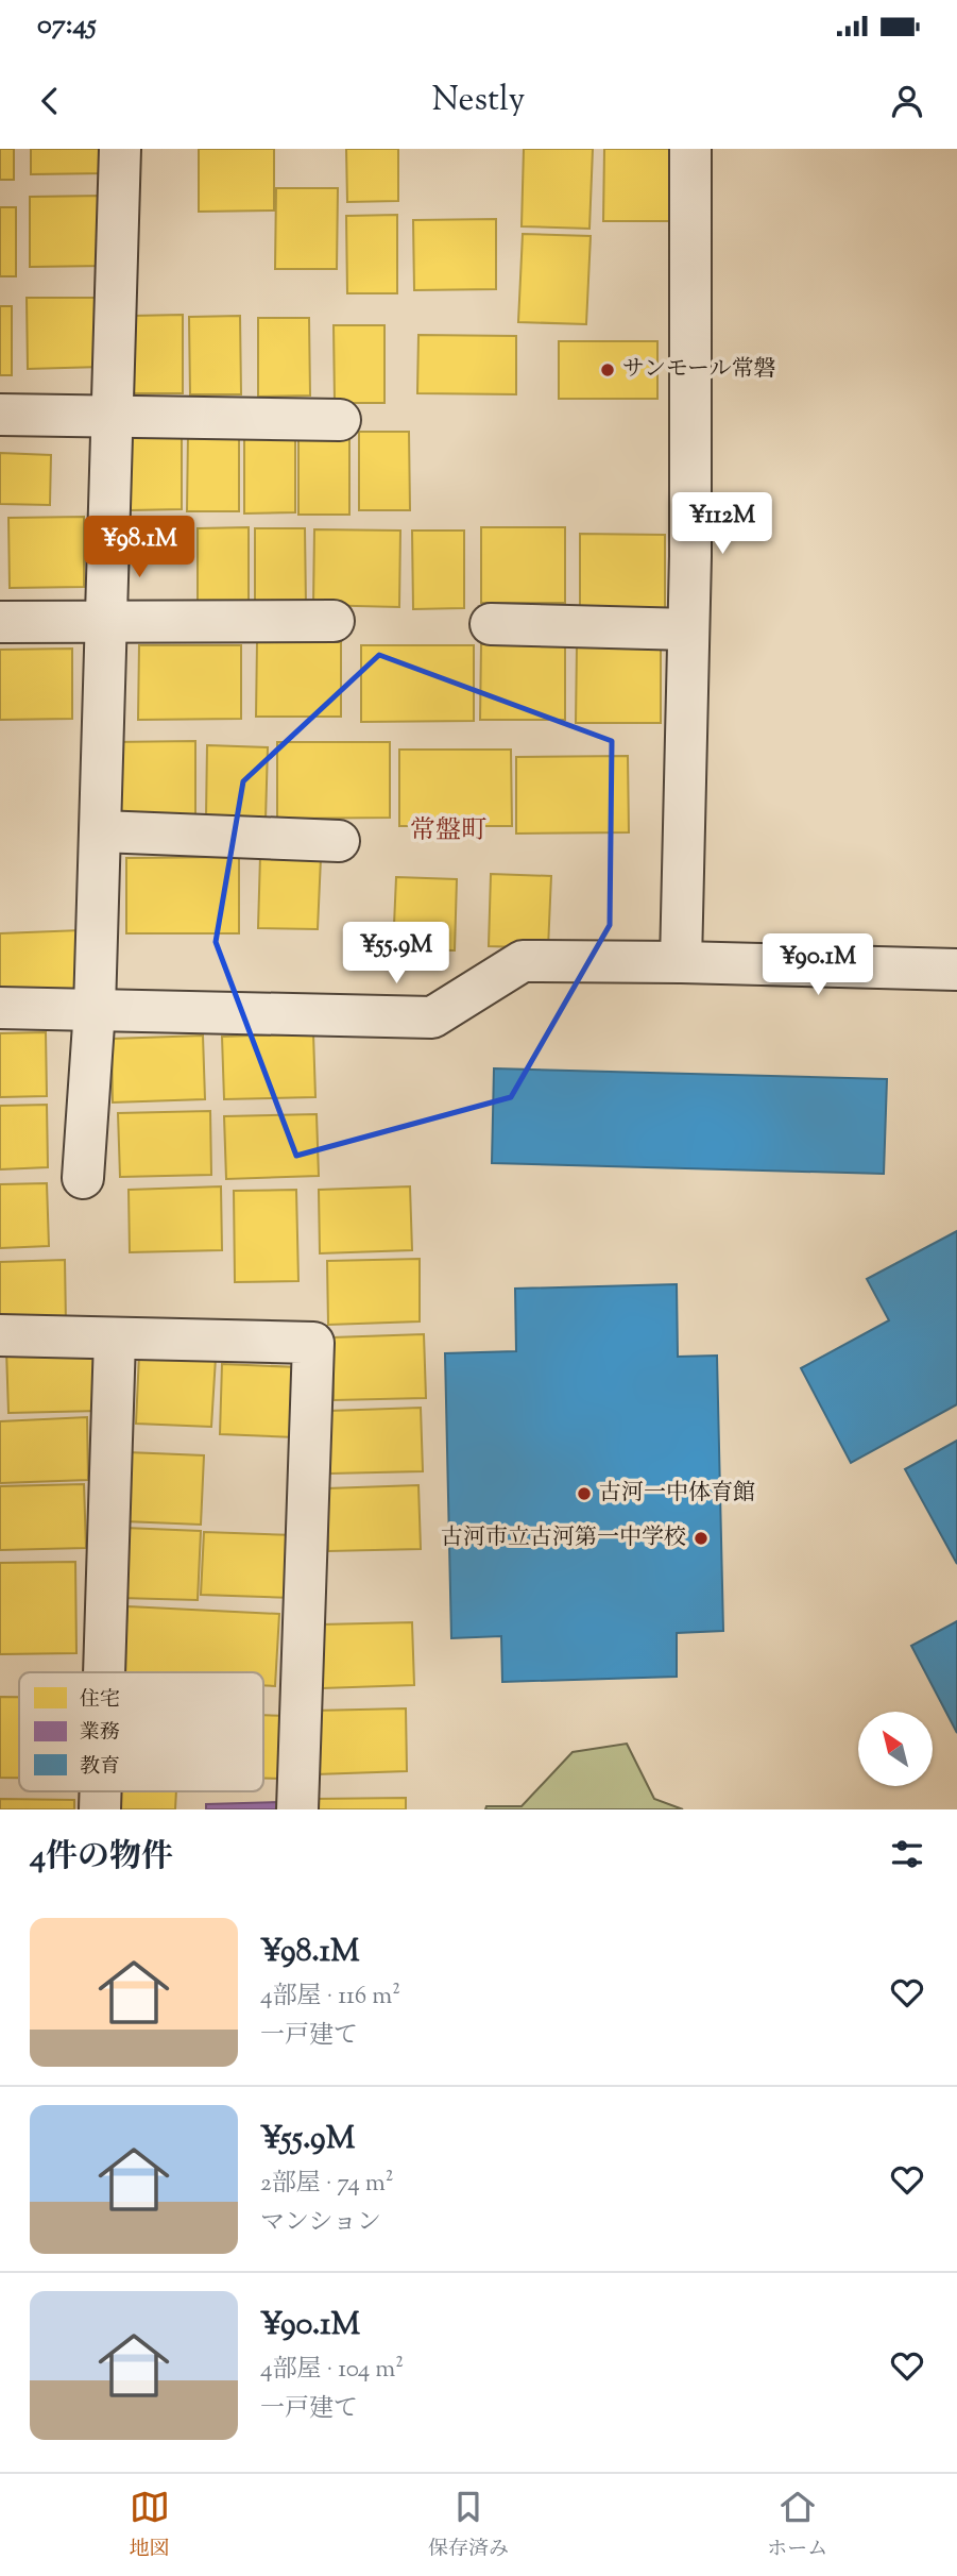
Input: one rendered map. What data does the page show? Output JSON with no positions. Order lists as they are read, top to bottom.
{
  "districts": ["常盤町"],
  "places": ["サンモール常磐", "古河一中体育館", "古河市立古河第一中学校"],
  "legend": ["住宅", "業務", "教育"],
  "north": "top left",
  "page": {
    "status": "07:45",
    "header": "Nestly",
    "price": [
      "¥112M",
      "¥98.1M",
      "¥55.9M",
      "¥90.1M"
    ],
    "heading": "4件の物件",
    "list": [
      {
        "name": "¥98.1M",
        "note": "4部屋 · 116 m² · 一戸建て"
      },
      {
        "name": "¥55.9M",
        "note": "2部屋 · 74 m² · マンション"
      },
      {
        "name": "¥90.1M",
        "note": "4部屋 · 104 m² · 一戸建て"
      }
    ],
    "tabs": ["地図", "保存済み", "ホーム"]
  }
}
